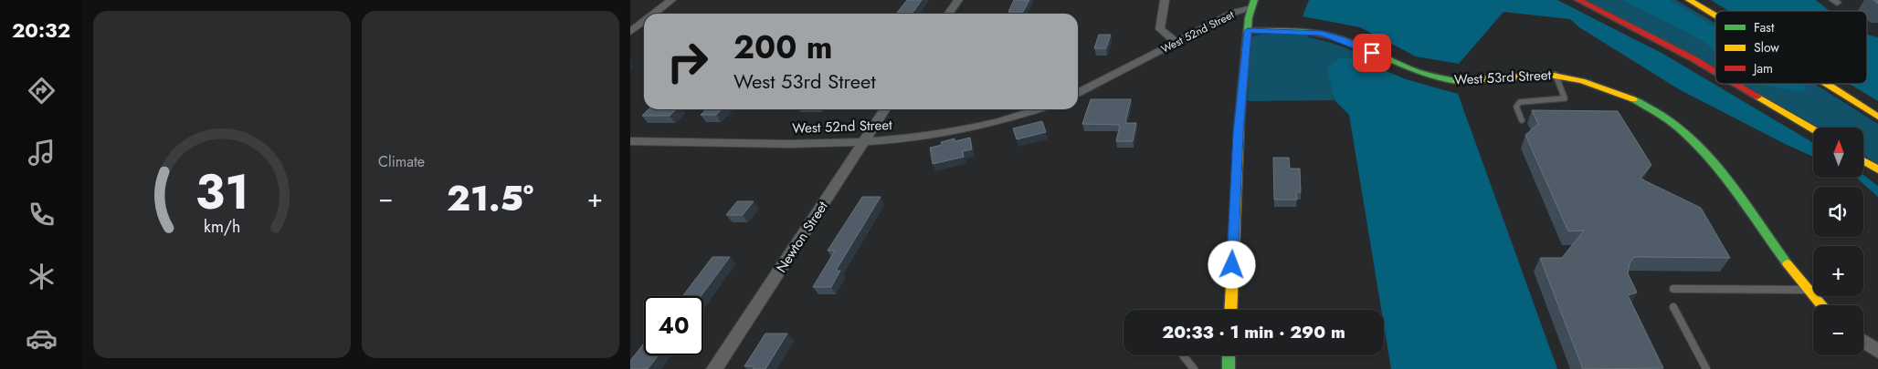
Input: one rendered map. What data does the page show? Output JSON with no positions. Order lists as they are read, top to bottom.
{
  "streets": {
    "main road": ["West 53rd Street"],
    "street": ["West 52nd Street", "Newton Street"]
  },
  "crossings": [
    ["West 52nd Street", "Newton Street"]
  ],
  "legend": ["Fast", "Slow", "Jam"],
  "north": "top",
  "page": {
    "tabs": "20:32",
    "tile": "Climate",
    "turn": ["200 m", "West 53rd Street"],
    "map_buttons": ["+", "−"],
    "heat": ["−", "21.5°", "+"],
    "limit": "40",
    "trip": "20:33 · 1 min · 290 m",
    "gauge": ["31", "km/h"]
  }
}
